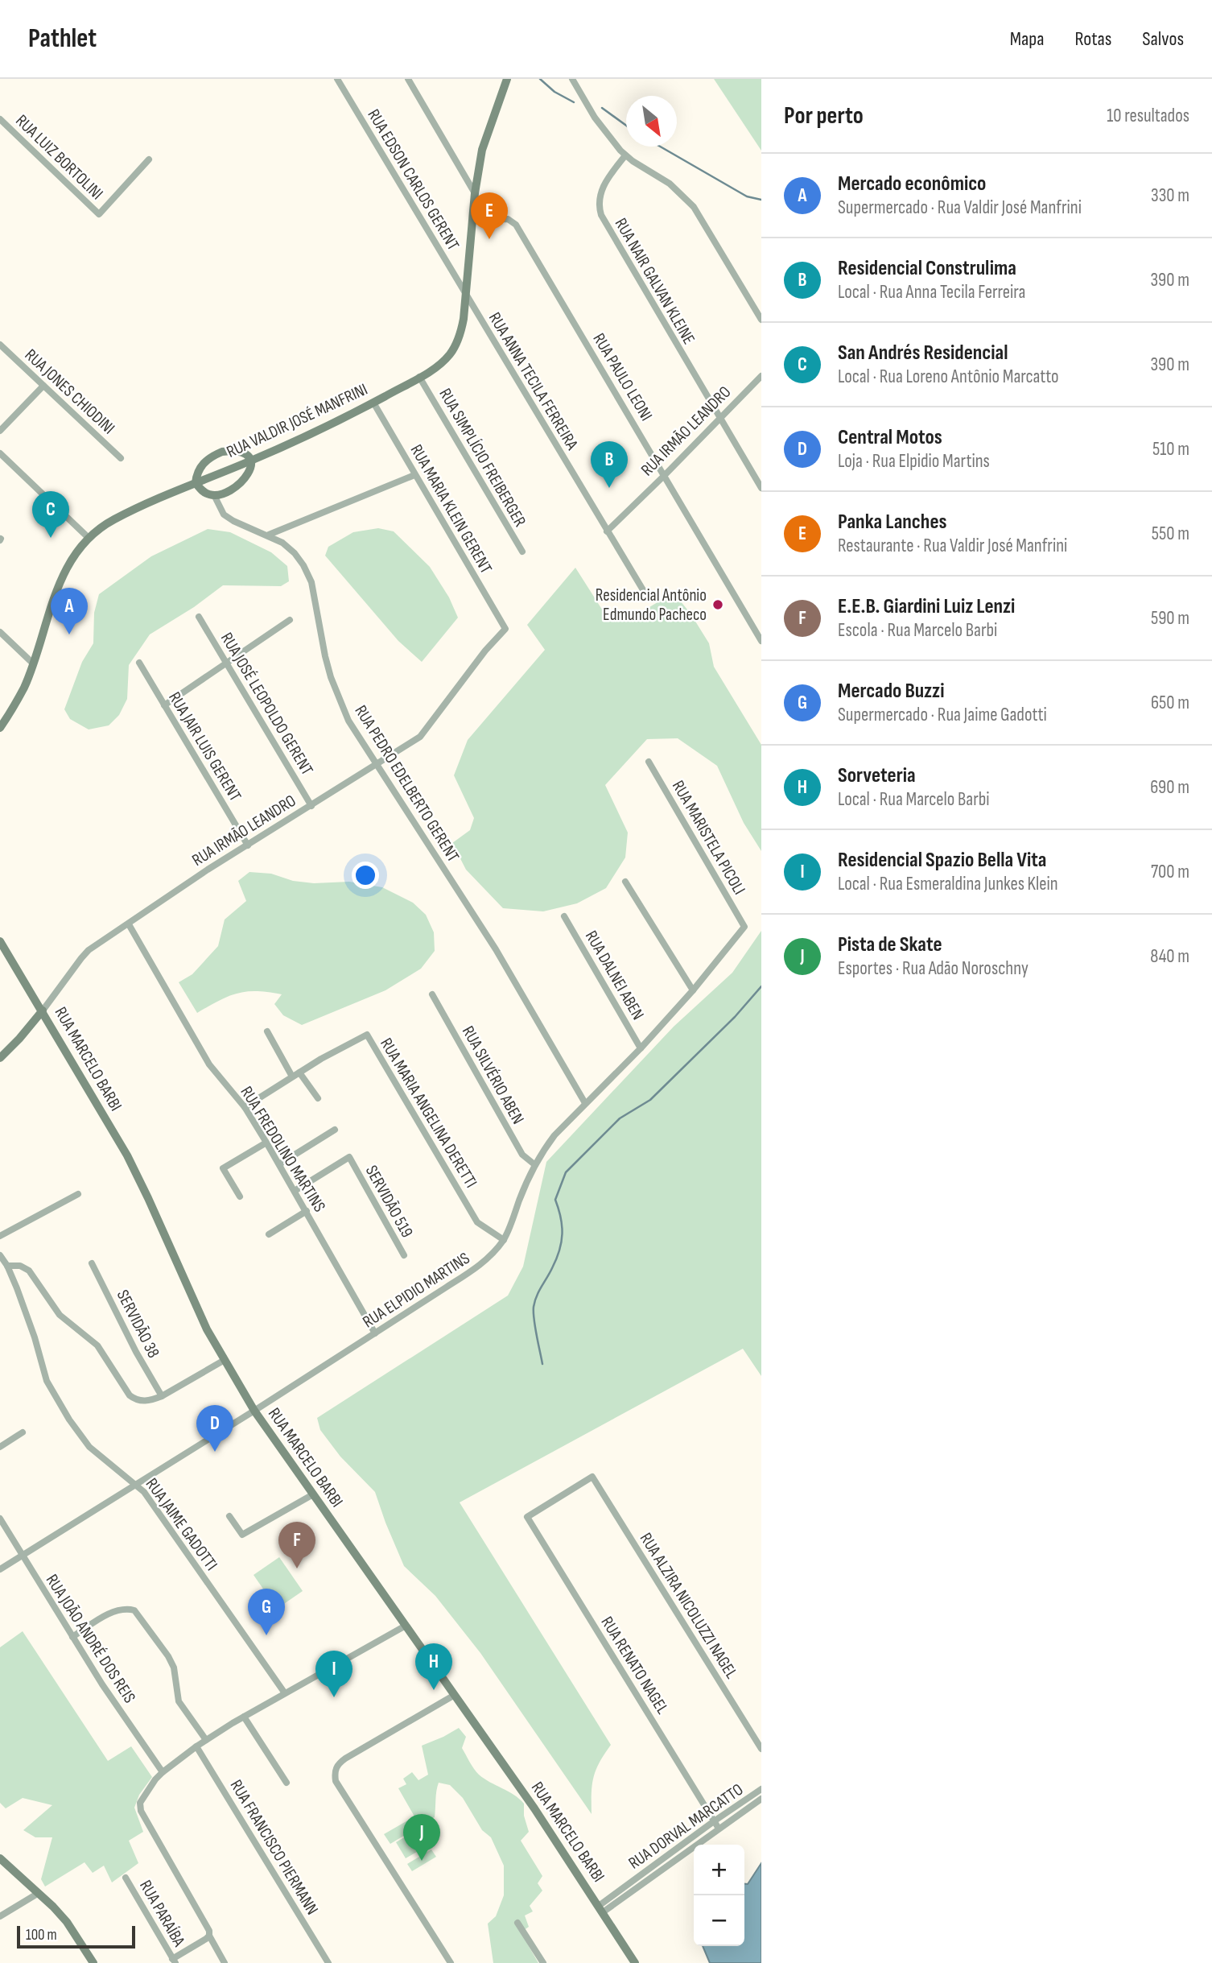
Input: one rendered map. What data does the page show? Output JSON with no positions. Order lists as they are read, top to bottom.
{
  "streets": {
    "street": [
      "RUA LUIZ BORTOLINI",
      "RUA EDSON CARLOS GERENT",
      "RUA NAIR GALVAN KLEINE",
      "RUA PAULO LEONI",
      "RUA ANNA TECILA FERREIRA",
      "RUA JONES CHIODINI",
      "RUA VALDIR JOSÉ MANFRINI",
      "RUA IRMÃO LEANDRO",
      "RUA SIMPLÍCIO FREIBERGER",
      "RUA MARIA KLEIN GERENT",
      "RUA JOSÉ LEOPOLDO GERENT",
      "RUA JAIR LUIS GERENT",
      "RUA PEDRO EDELBERTO GERENT",
      "RUA MARISTELA PICOLI",
      "RUA DALNEI ABEN",
      "RUA MARCELO BARBI",
      "RUA SILVÉRIO ABEN",
      "RUA MARIA ANGELINA DERETTI",
      "RUA FREDOLINO MARTINS",
      "SERVIDÃO 519",
      "RUA ELPIDIO MARTINS",
      "SERVIDÃO 38",
      "RUA JAIME GADOTTI",
      "RUA ALZIRA NICOLUZZI NAGEL",
      "RUA JOÃO ANDRÉ DOS REIS",
      "RUA RENATO NAGEL",
      "RUA DORVAL MARCATTO",
      "RUA FRANCISCO PIERMANN",
      "RUA PARAÍBA"
    ]
  },
  "crossings": [
    ["RUA EDSON CARLOS GERENT", "RUA ANNA TECILA FERREIRA"],
    ["RUA EDSON CARLOS GERENT", "RUA VALDIR JOSÉ MANFRINI"],
    ["RUA NAIR GALVAN KLEINE", "RUA IRMÃO LEANDRO"],
    ["RUA PAULO LEONI", "RUA VALDIR JOSÉ MANFRINI"],
    ["RUA PAULO LEONI", "RUA IRMÃO LEANDRO"],
    ["RUA ANNA TECILA FERREIRA", "RUA VALDIR JOSÉ MANFRINI"],
    ["RUA ANNA TECILA FERREIRA", "RUA IRMÃO LEANDRO"],
    ["RUA VALDIR JOSÉ MANFRINI", "RUA SIMPLÍCIO FREIBERGER"],
    ["RUA VALDIR JOSÉ MANFRINI", "RUA MARIA KLEIN GERENT"],
    ["RUA IRMÃO LEANDRO", "RUA MARIA KLEIN GERENT"],
    ["RUA IRMÃO LEANDRO", "RUA JOSÉ LEOPOLDO GERENT"],
    ["RUA IRMÃO LEANDRO", "RUA JAIR LUIS GERENT"],
    ["RUA IRMÃO LEANDRO", "RUA PEDRO EDELBERTO GERENT"],
    ["RUA IRMÃO LEANDRO", "RUA MARCELO BARBI"],
    ["RUA IRMÃO LEANDRO", "RUA FREDOLINO MARTINS"],
    ["RUA PEDRO EDELBERTO GERENT", "RUA ELPIDIO MARTINS"],
    ["RUA MARISTELA PICOLI", "RUA ELPIDIO MARTINS"],
    ["RUA DALNEI ABEN", "RUA ELPIDIO MARTINS"],
    ["RUA MARCELO BARBI", "RUA ELPIDIO MARTINS"],
    ["RUA MARCELO BARBI", "RUA DORVAL MARCATTO"],
    ["RUA SILVÉRIO ABEN", "RUA ELPIDIO MARTINS"],
    ["RUA MARIA ANGELINA DERETTI", "RUA ELPIDIO MARTINS"],
    ["RUA FREDOLINO MARTINS", "SERVIDÃO 519"],
    ["RUA FREDOLINO MARTINS", "RUA ELPIDIO MARTINS"],
    ["RUA ELPIDIO MARTINS", "RUA JAIME GADOTTI"],
    ["RUA ELPIDIO MARTINS", "RUA JOÃO ANDRÉ DOS REIS"],
    ["RUA ALZIRA NICOLUZZI NAGEL", "RUA RENATO NAGEL"],
    ["RUA RENATO NAGEL", "RUA DORVAL MARCATTO"]
  ],
  "places": ["Residencial Antônio Edmundo Pacheco"],
  "scale_bar": "100 m",
  "north": "bottom right",
  "page": {
    "header": "Pathlet",
    "nav": ["Mapa", "Rotas", "Salvos"],
    "heading": ["Por perto", "10 resultados"],
    "list": [
      {
        "mark": "A",
        "name": "Mercado econômico",
        "note": "Supermercado · Rua Valdir José Manfrini",
        "value": "330 m"
      },
      {
        "mark": "B",
        "name": "Residencial Construlima",
        "note": "Local · Rua Anna Tecila Ferreira",
        "value": "390 m"
      },
      {
        "mark": "C",
        "name": "San Andrés Residencial",
        "note": "Local · Rua Loreno Antônio Marcatto",
        "value": "390 m"
      },
      {
        "mark": "D",
        "name": "Central Motos",
        "note": "Loja · Rua Elpidio Martins",
        "value": "510 m"
      },
      {
        "mark": "E",
        "name": "Panka Lanches",
        "note": "Restaurante · Rua Valdir José Manfrini",
        "value": "550 m"
      },
      {
        "mark": "F",
        "name": "E.E.B. Giardini Luiz Lenzi",
        "note": "Escola · Rua Marcelo Barbi",
        "value": "590 m"
      },
      {
        "mark": "G",
        "name": "Mercado Buzzi",
        "note": "Supermercado · Rua Jaime Gadotti",
        "value": "650 m"
      },
      {
        "mark": "H",
        "name": "Sorveteria",
        "note": "Local · Rua Marcelo Barbi",
        "value": "690 m"
      },
      {
        "mark": "I",
        "name": "Residencial Spazio Bella Vita",
        "note": "Local · Rua Esmeraldina Junkes Klein",
        "value": "700 m"
      },
      {
        "mark": "J",
        "name": "Pista de Skate",
        "note": "Esportes · Rua Adão Noroschny",
        "value": "840 m"
      }
    ],
    "pins": [
      "E",
      "B",
      "C",
      "A",
      "D",
      "F",
      "G",
      "H",
      "I",
      "J"
    ],
    "map_buttons": ["+", "−"],
    "scale": "100 m"
  }
}
